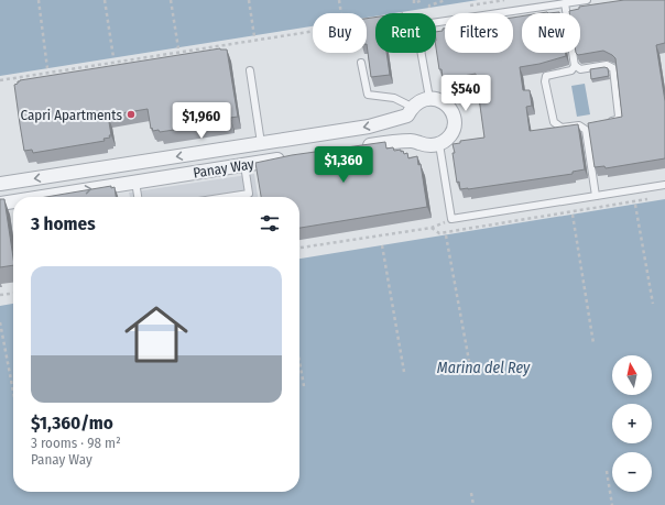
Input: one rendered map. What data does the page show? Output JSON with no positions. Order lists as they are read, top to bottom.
{
  "streets": {
    "street": ["Panay Way"]
  },
  "water": ["Marina del Rey"],
  "places": ["Capri Apartments"],
  "north": "top",
  "page": {
    "chip": [
      "Buy",
      "Rent",
      "Filters",
      "New"
    ],
    "price": ["$540", "$1,960", "$1,360"],
    "heading": "3 homes",
    "list": [
      {
        "name": "$1,360/mo",
        "note": "3 rooms · 98 m² · Panay Way"
      }
    ],
    "map_buttons": ["+", "−"]
  }
}
